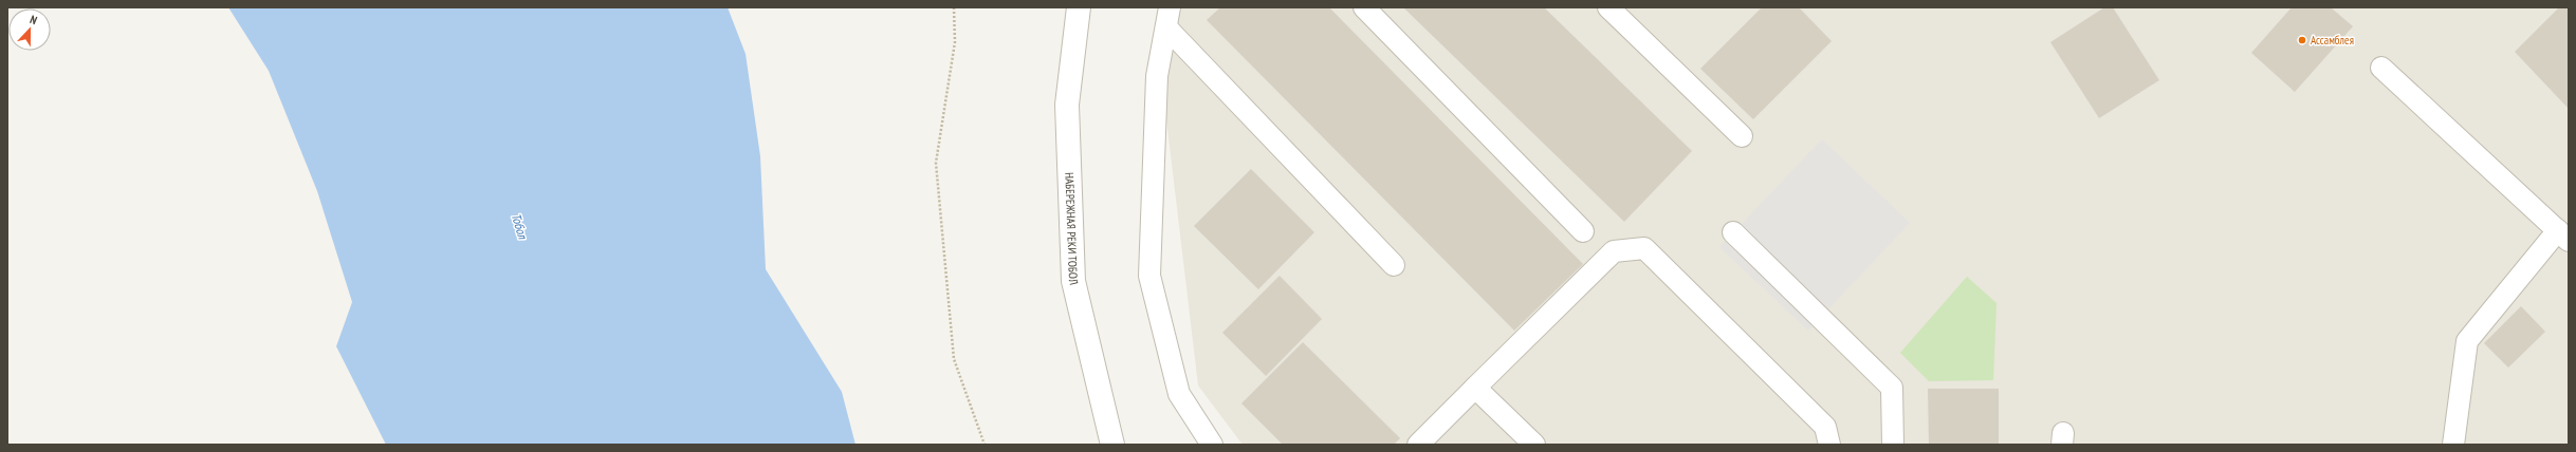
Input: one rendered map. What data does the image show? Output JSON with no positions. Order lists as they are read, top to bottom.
{
  "streets": {
    "street": ["НАБЕРЕЖНАЯ РЕКИ ТОБОЛ"]
  },
  "water": ["Тобол"],
  "places": ["Ассамблея"],
  "north": "top"
}
